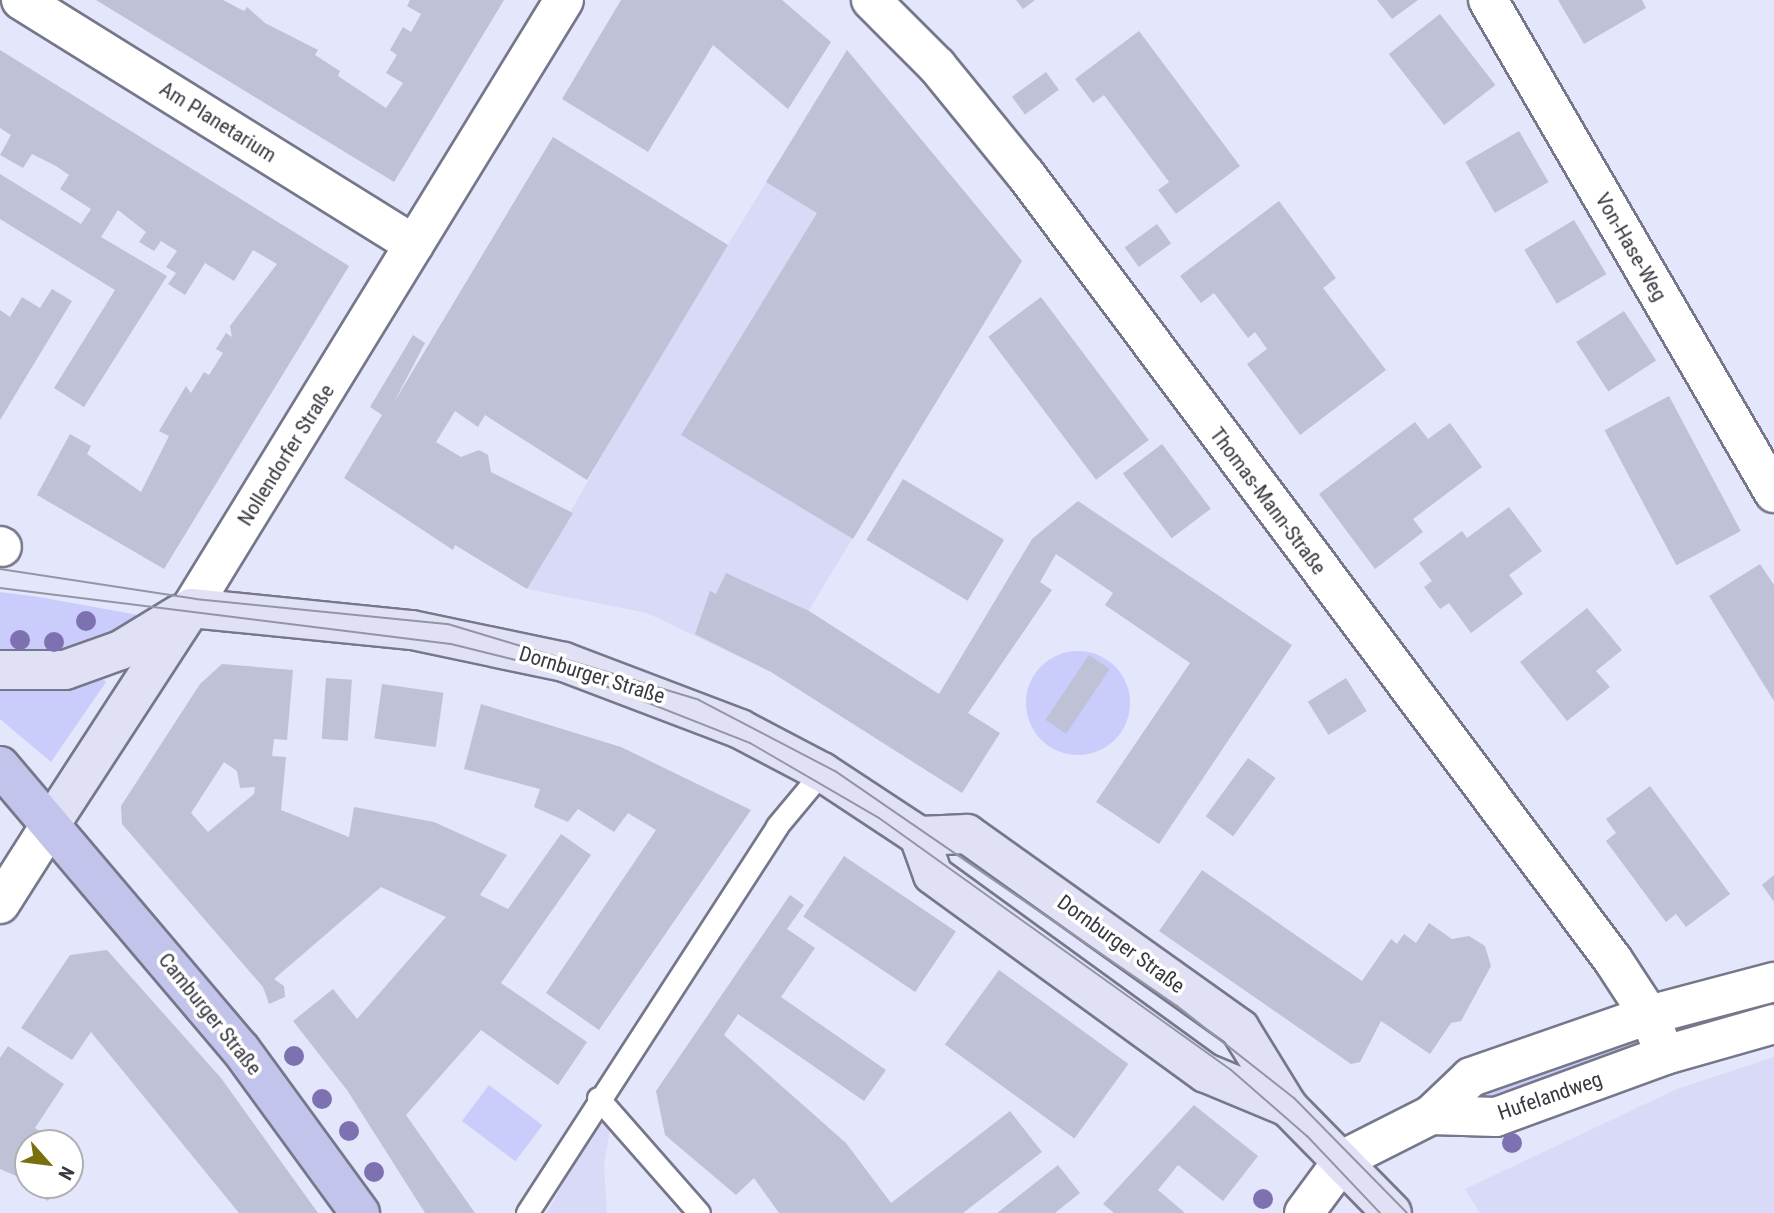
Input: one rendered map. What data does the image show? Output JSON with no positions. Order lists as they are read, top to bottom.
{
  "streets": {
    "main road": ["Camburger Straße"],
    "street": [
      "Am Planetarium",
      "Von-Hase-Weg",
      "Nollendorfer Straße",
      "Thomas-Mann-Straße",
      "Dornburger Straße",
      "Hufelandweg"
    ]
  },
  "crossings": [
    ["Am Planetarium", "Nollendorfer Straße"],
    ["Nollendorfer Straße", "Dornburger Straße"],
    ["Nollendorfer Straße", "Camburger Straße"],
    ["Thomas-Mann-Straße", "Hufelandweg"],
    ["Dornburger Straße", "Hufelandweg"]
  ],
  "north": "bottom right"
}
